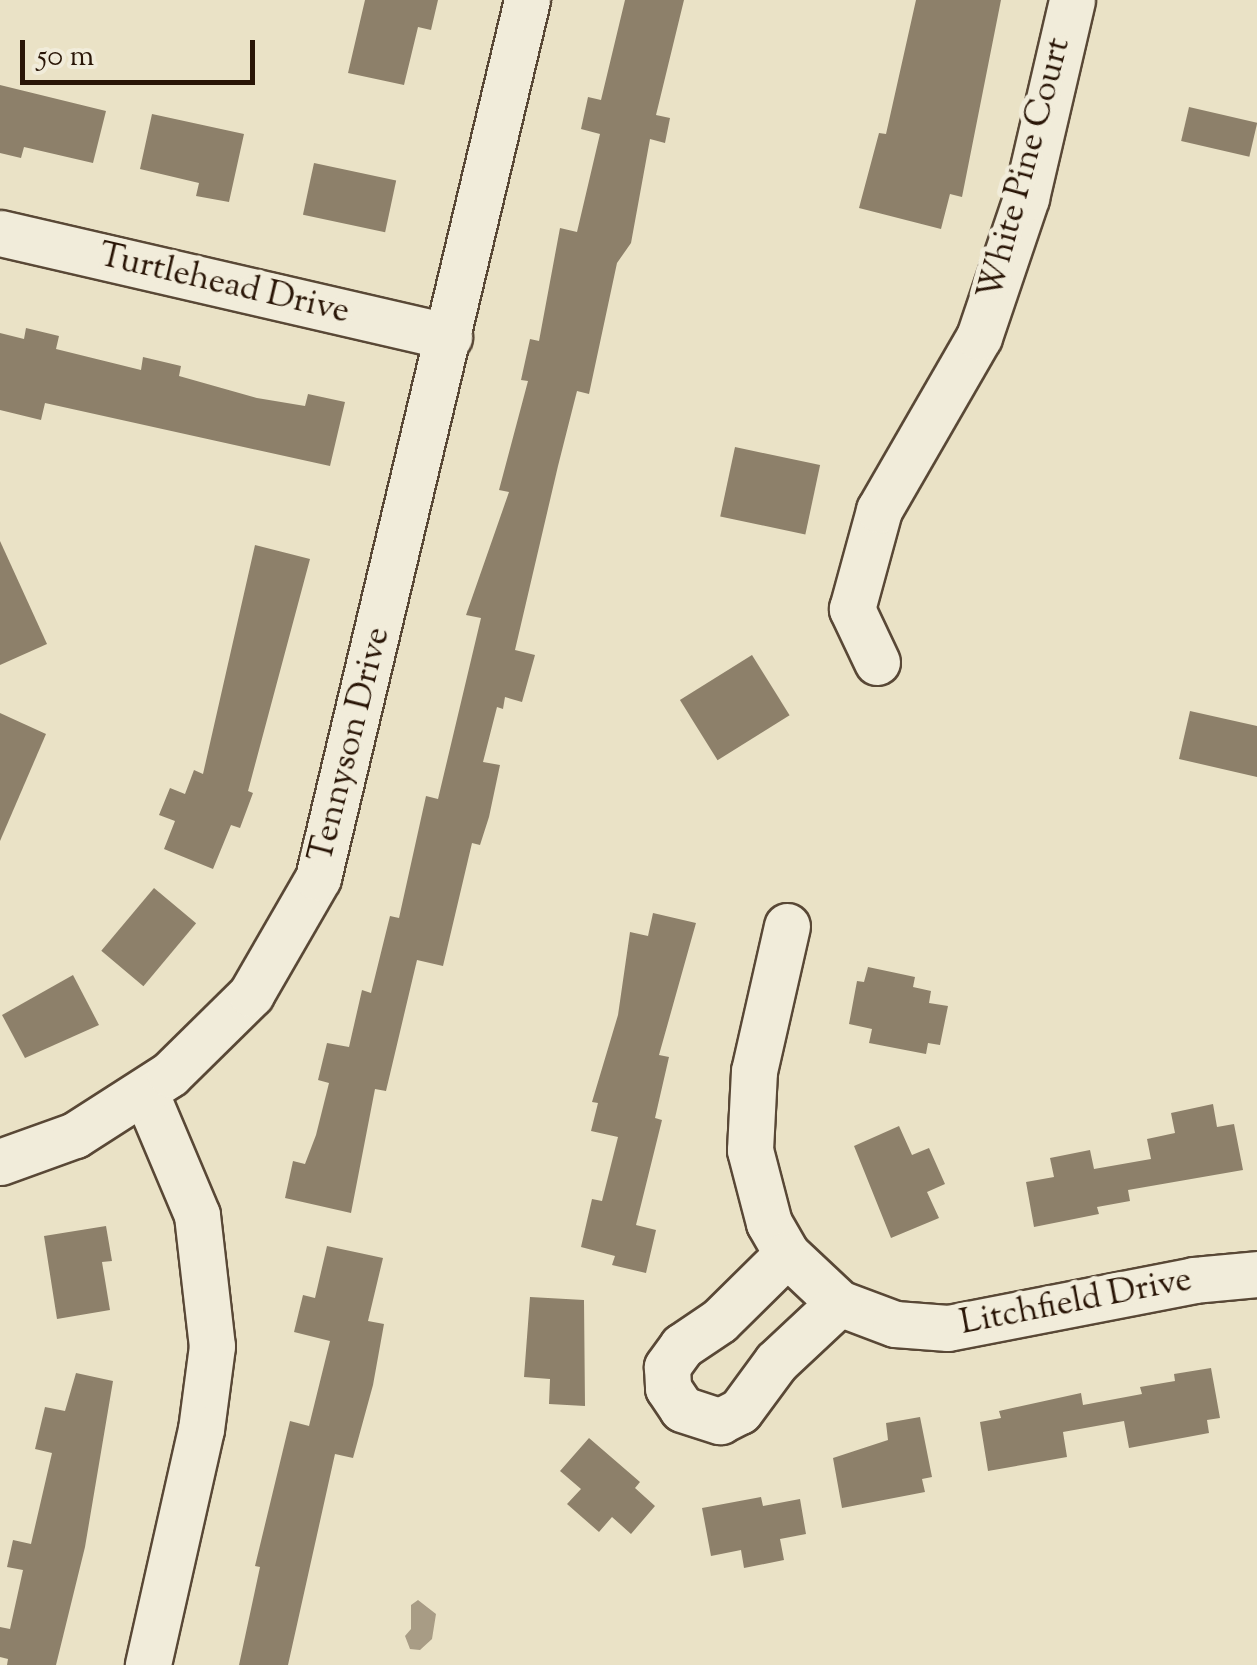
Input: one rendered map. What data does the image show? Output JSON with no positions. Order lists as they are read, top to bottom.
{
  "streets": {
    "street": [
      "White Pine Court",
      "Turtlehead Drive",
      "Tennyson Drive",
      "Litchfield Drive"
    ]
  },
  "crossings": [
    ["Turtlehead Drive", "Tennyson Drive"]
  ],
  "scale_bar": "50 m"
}
